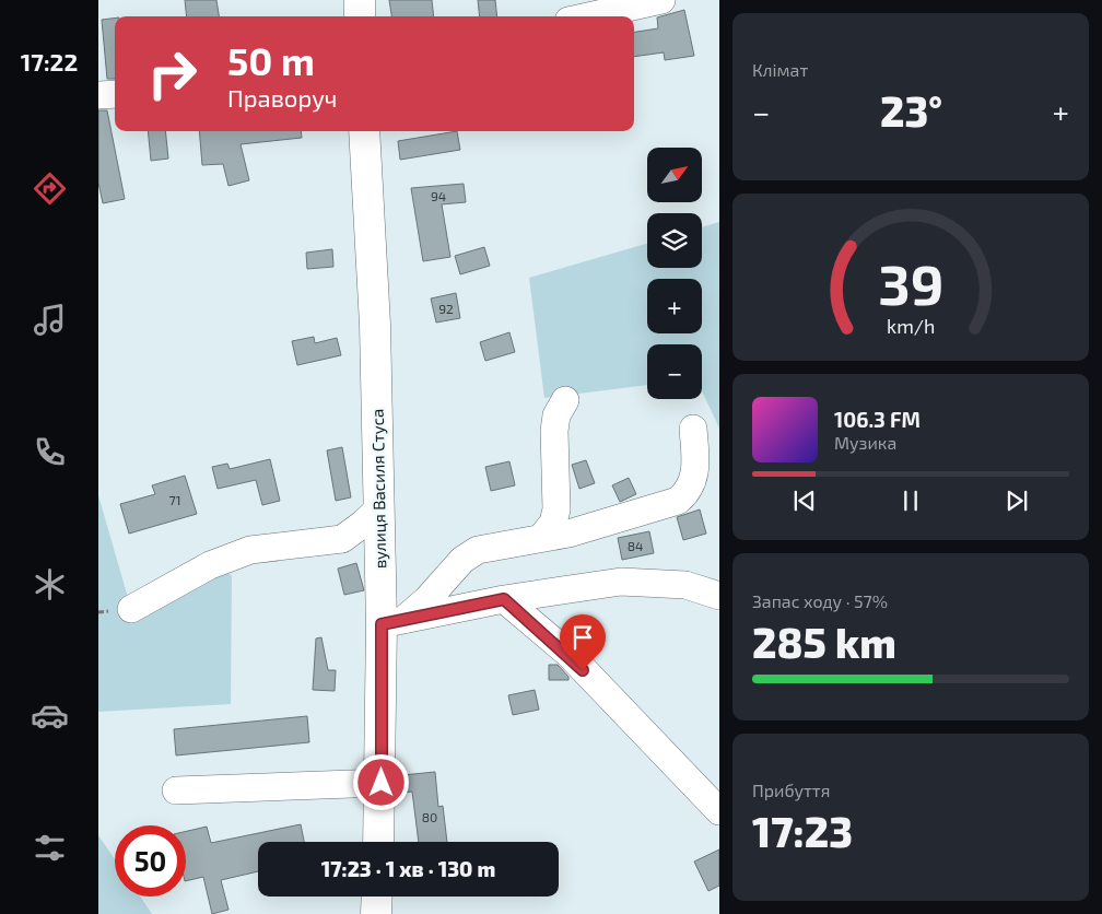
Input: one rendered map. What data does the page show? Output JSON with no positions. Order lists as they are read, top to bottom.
{
  "streets": {
    "main road": ["вулиця Василя Стуса"]
  },
  "house_numbers": [
    "94",
    "92",
    "71",
    "84",
    "80"
  ],
  "north": "top right",
  "page": {
    "tabs": "17:22",
    "tile": [
      "Клімат",
      ["Запас ходу · 57%", "285 km"],
      ["Прибуття", "17:23"]
    ],
    "turn": ["50 m", "Праворуч"],
    "heat": ["−", "23°", "+"],
    "map_buttons": ["+", "−"],
    "song": ["106.3 FM", "Музика"],
    "limit": "50",
    "trip": "17:23 · 1 хв · 130 m",
    "gauge": ["39", "km/h"]
  }
}
